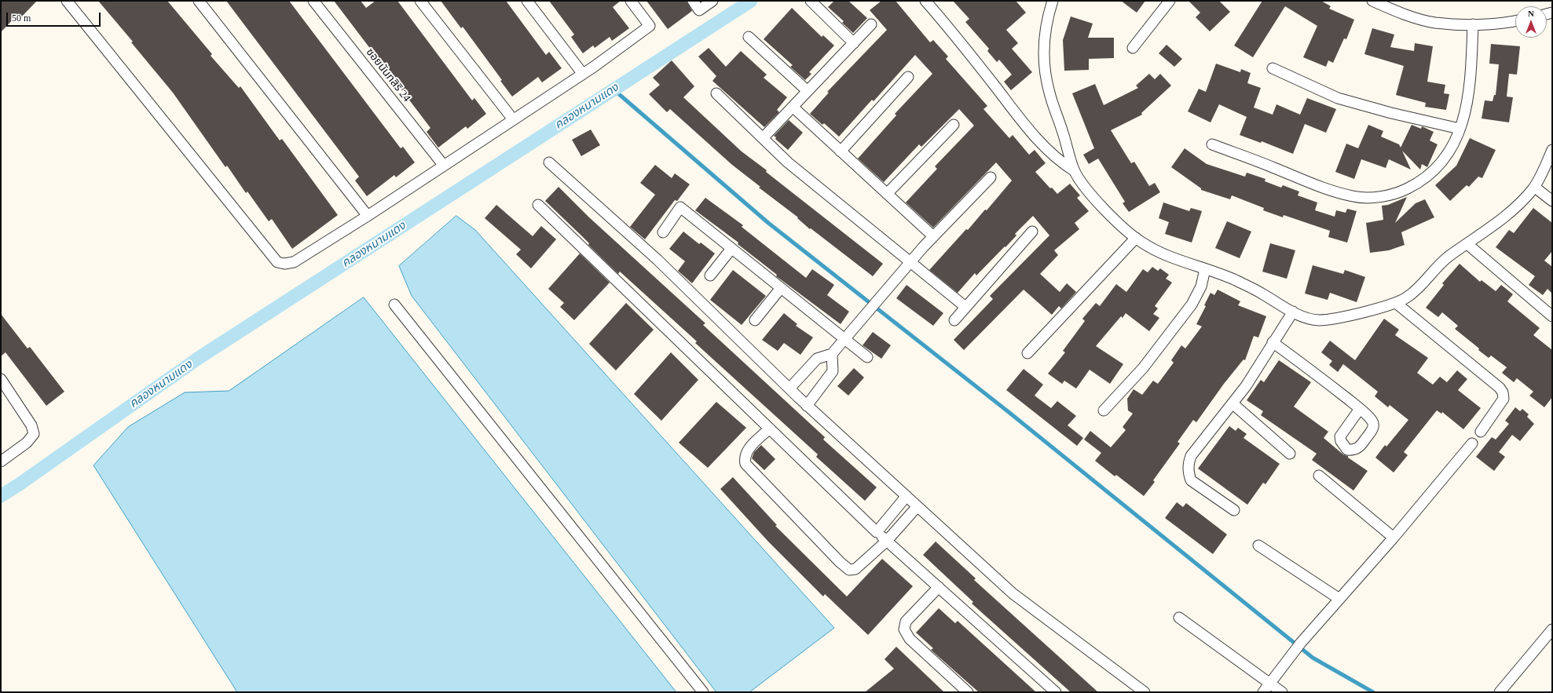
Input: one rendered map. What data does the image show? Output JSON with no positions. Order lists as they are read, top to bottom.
{
  "streets": {
    "street": ["ซอยนันทสิริ 24"]
  },
  "water": ["คลองหนามแดง"],
  "scale_bar": "50 m",
  "north": "top"
}
